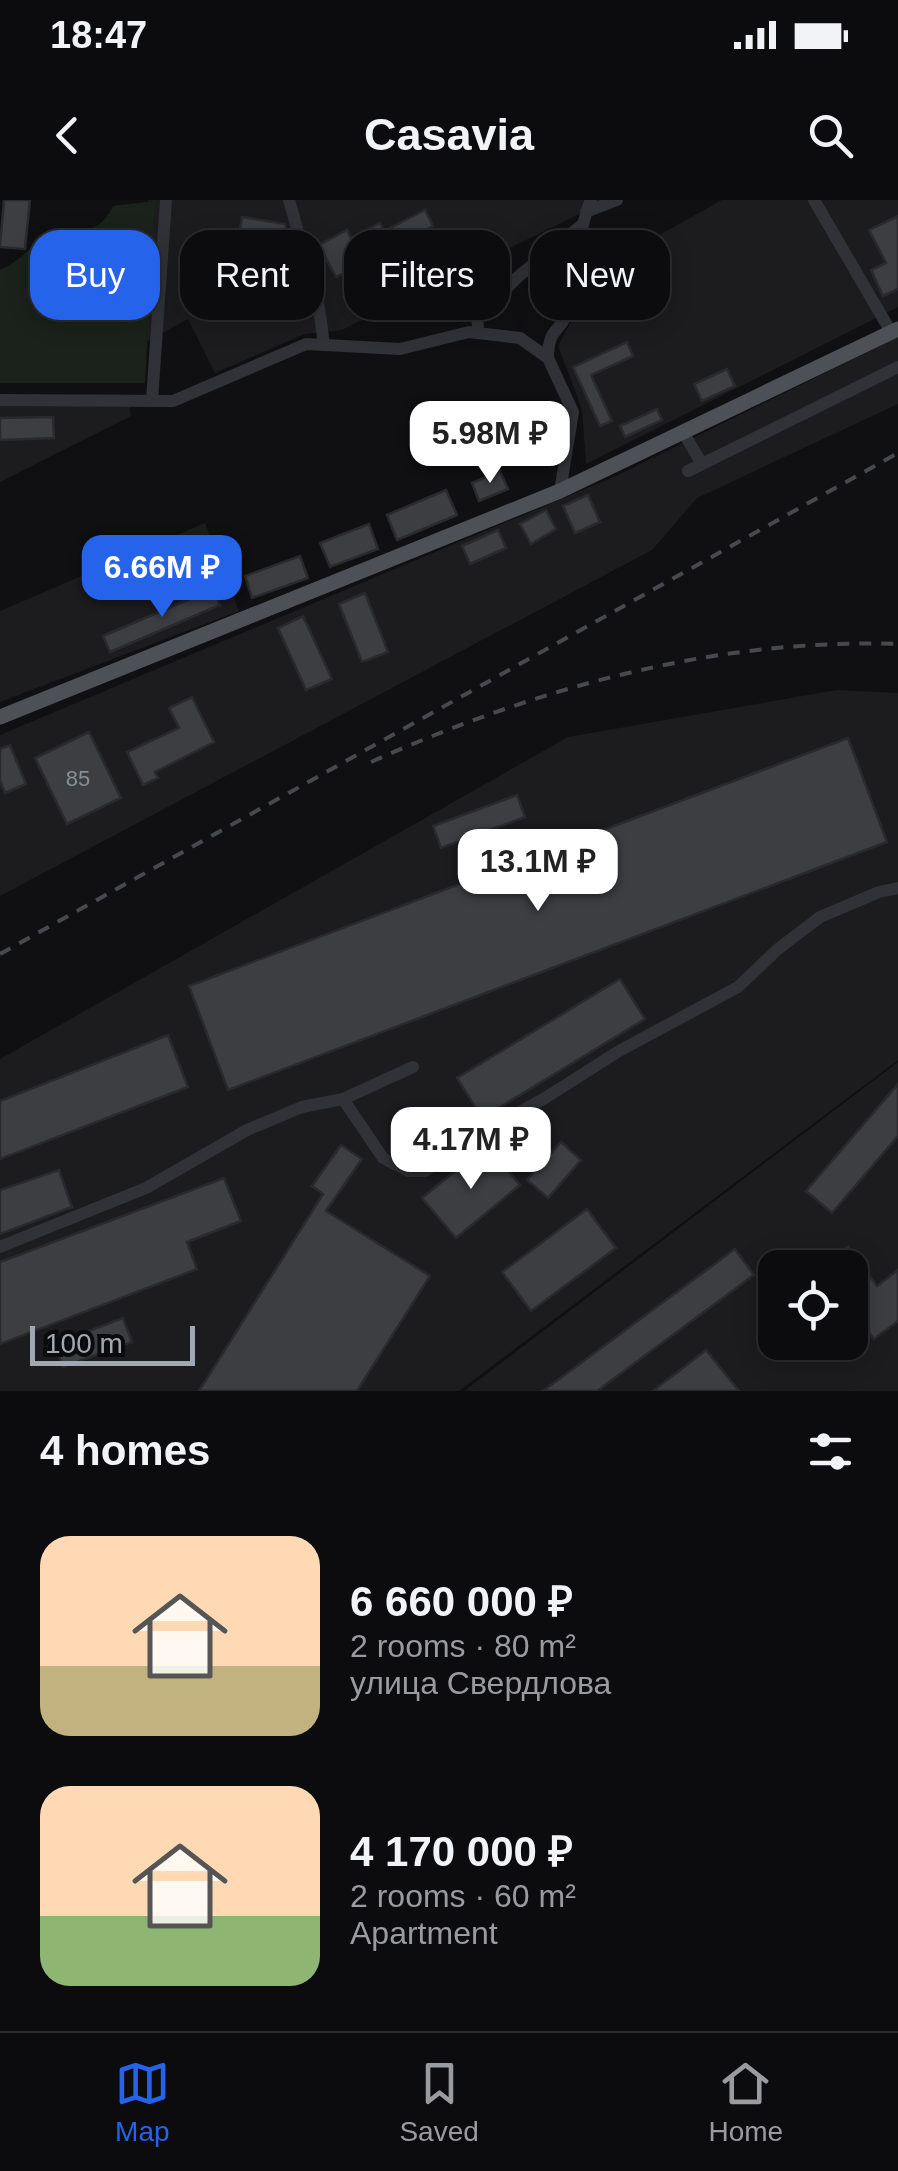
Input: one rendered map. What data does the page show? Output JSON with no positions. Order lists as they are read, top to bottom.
{
  "house_numbers": ["85"],
  "scale_bar": "100 m",
  "page": {
    "status": "18:47",
    "header": "Casavia",
    "chip": [
      "Buy",
      "Rent",
      "Filters",
      "New"
    ],
    "price": [
      "5.98M ₽",
      "6.66M ₽",
      "13.1M ₽",
      "4.17M ₽"
    ],
    "scale": "100 m",
    "heading": "4 homes",
    "list": [
      {
        "name": "6 660 000 ₽",
        "note": "2 rooms · 80 m² · улица Свердлова"
      },
      {
        "name": "4 170 000 ₽",
        "note": "2 rooms · 60 m² · Apartment"
      }
    ],
    "tabs": ["Map", "Saved", "Home"]
  }
}
